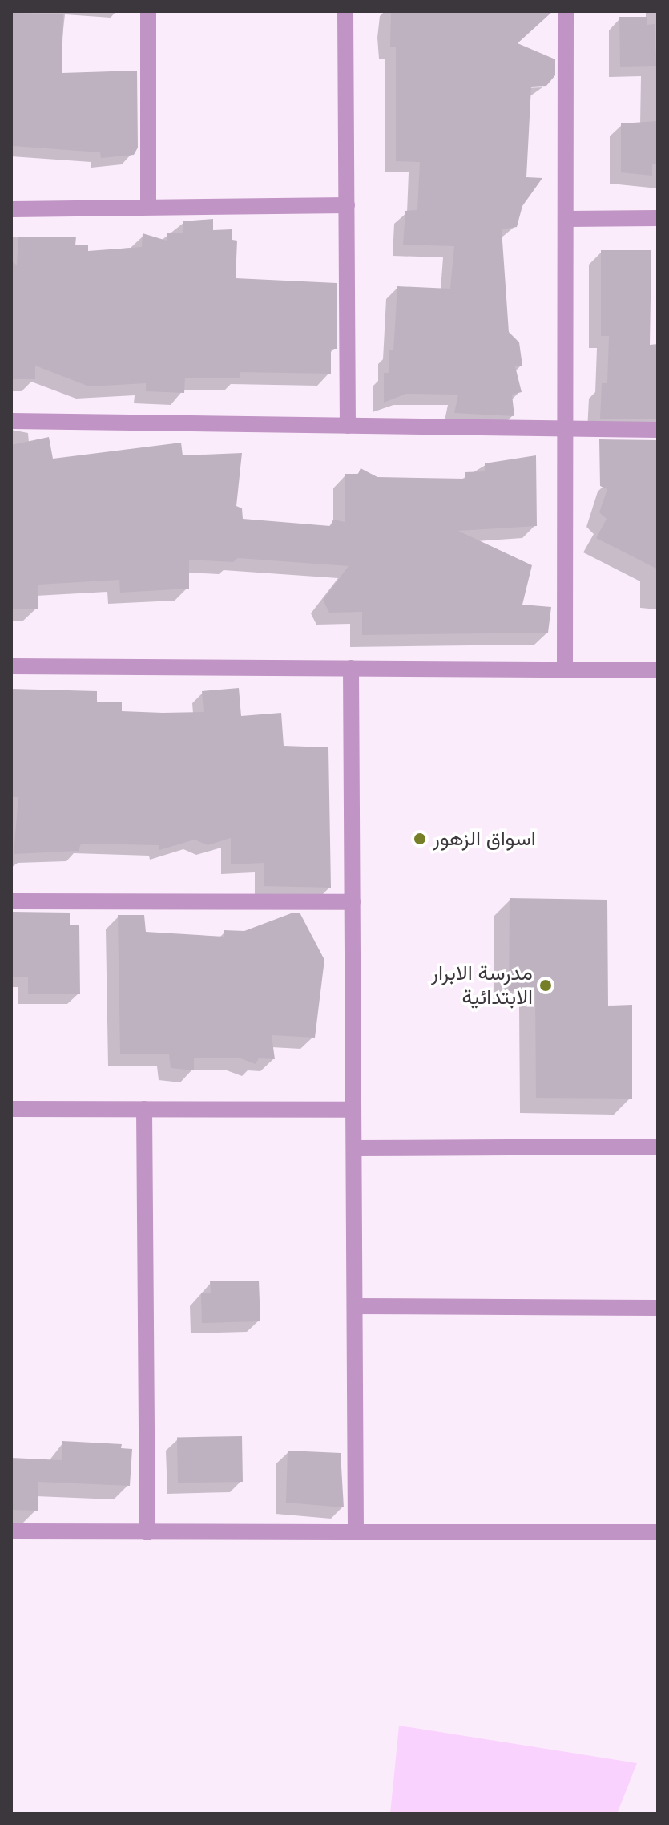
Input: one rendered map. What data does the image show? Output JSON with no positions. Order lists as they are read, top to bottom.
{
  "places": ["اسواق الزهور", "مدرسة الابرار الابتدائية"]
}
